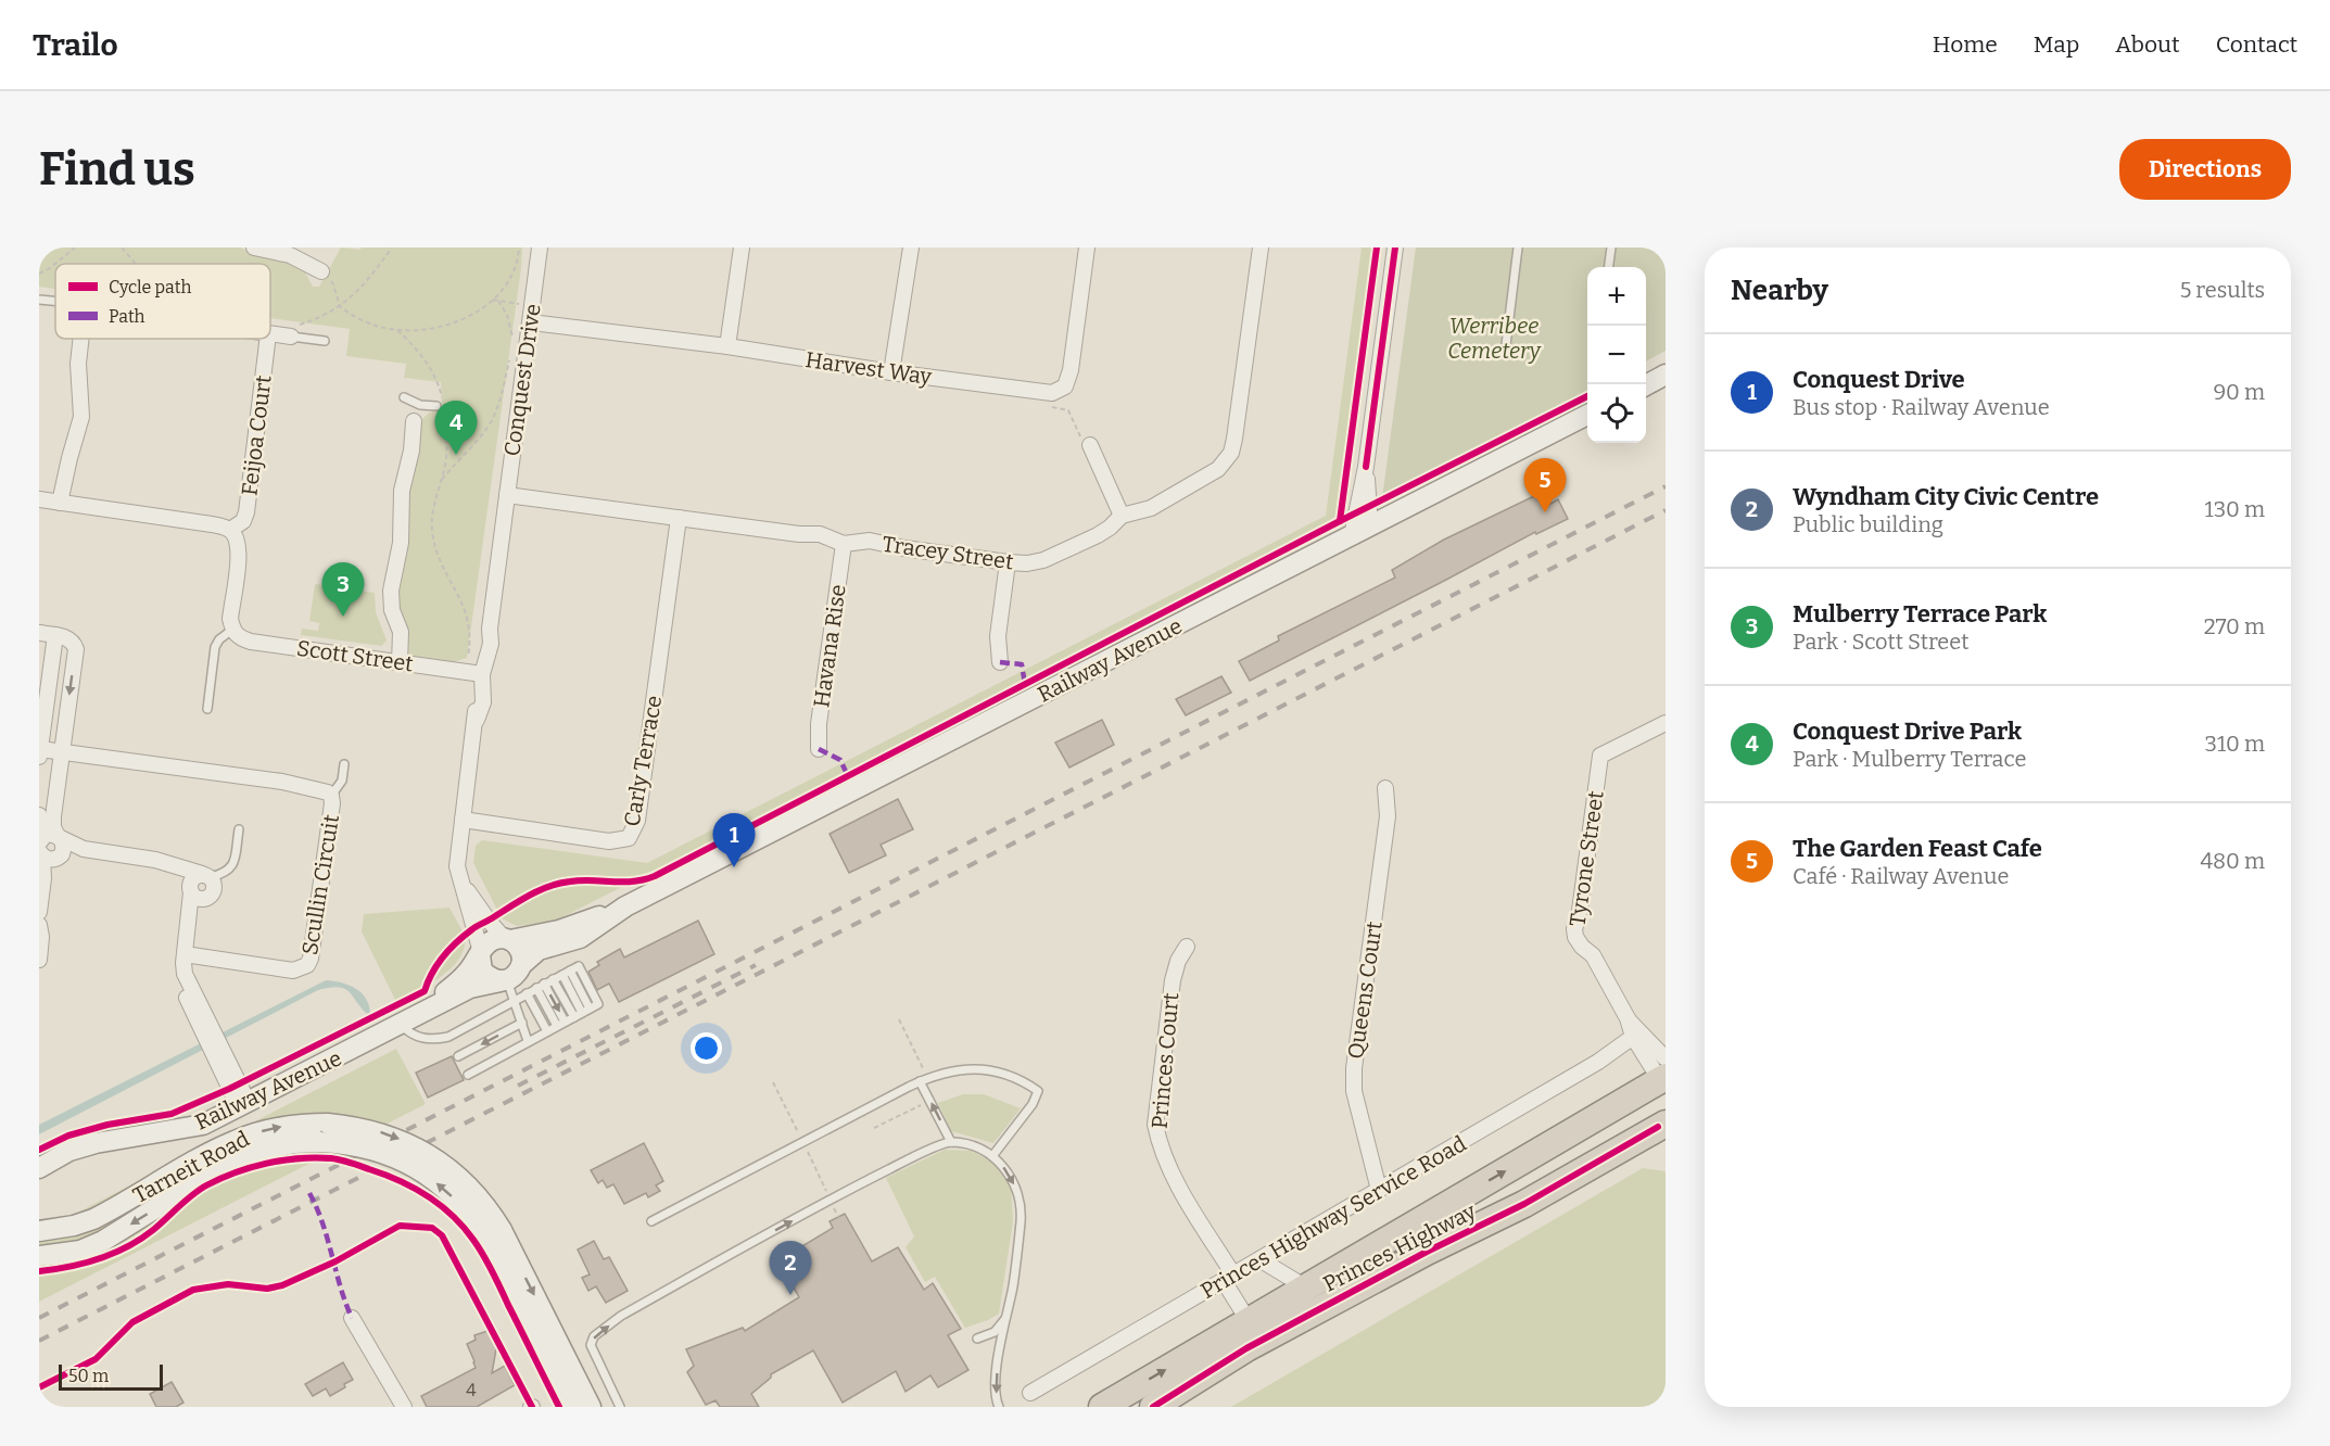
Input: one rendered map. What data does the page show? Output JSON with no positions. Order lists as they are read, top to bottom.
{
  "streets": {
    "highway": ["Princes Highway"],
    "street": [
      "Harvest Way",
      "Conquest Drive",
      "Feijoa Court",
      "Tracey Street",
      "Havana Rise",
      "Scott Street",
      "Railway Avenue",
      "Carly Terrace",
      "Tyrone Street",
      "Scullin Circuit",
      "Queens Court",
      "Princes Court",
      "Tarneit Road",
      "Princes Highway Service Road"
    ]
  },
  "crossings": [
    ["Harvest Way", "Conquest Drive"],
    ["Conquest Drive", "Tracey Street"],
    ["Conquest Drive", "Scott Street"],
    ["Conquest Drive", "Railway Avenue"],
    ["Conquest Drive", "Carly Terrace"],
    ["Tracey Street", "Havana Rise"],
    ["Tracey Street", "Carly Terrace"],
    ["Tyrone Street", "Princes Highway Service Road"],
    ["Tyrone Street", "Princes Highway"],
    ["Queens Court", "Princes Highway Service Road"],
    ["Princes Court", "Princes Highway Service Road"],
    ["Princes Highway Service Road", "Princes Highway"]
  ],
  "parks": ["Werribee Cemetery"],
  "house_numbers": ["4"],
  "legend": ["Cycle path", "Path"],
  "scale_bar": "50 m",
  "page": {
    "header": "Trailo",
    "nav": [
      "Home",
      "Map",
      "About",
      "Contact"
    ],
    "buttons": "Directions",
    "title": "Find us",
    "heading": ["Nearby", "5 results"],
    "map_buttons": ["+", "−"],
    "list": [
      {
        "mark": "1",
        "name": "Conquest Drive",
        "note": "Bus stop · Railway Avenue",
        "value": "90 m"
      },
      {
        "mark": "2",
        "name": "Wyndham City Civic Centre",
        "note": "Public building",
        "value": "130 m"
      },
      {
        "mark": "3",
        "name": "Mulberry Terrace Park",
        "note": "Park · Scott Street",
        "value": "270 m"
      },
      {
        "mark": "4",
        "name": "Conquest Drive Park",
        "note": "Park · Mulberry Terrace",
        "value": "310 m"
      },
      {
        "mark": "5",
        "name": "The Garden Feast Cafe",
        "note": "Café · Railway Avenue",
        "value": "480 m"
      }
    ],
    "pins": [
      "4",
      "5",
      "3",
      "1",
      "2"
    ],
    "scale": "50 m"
  }
}
